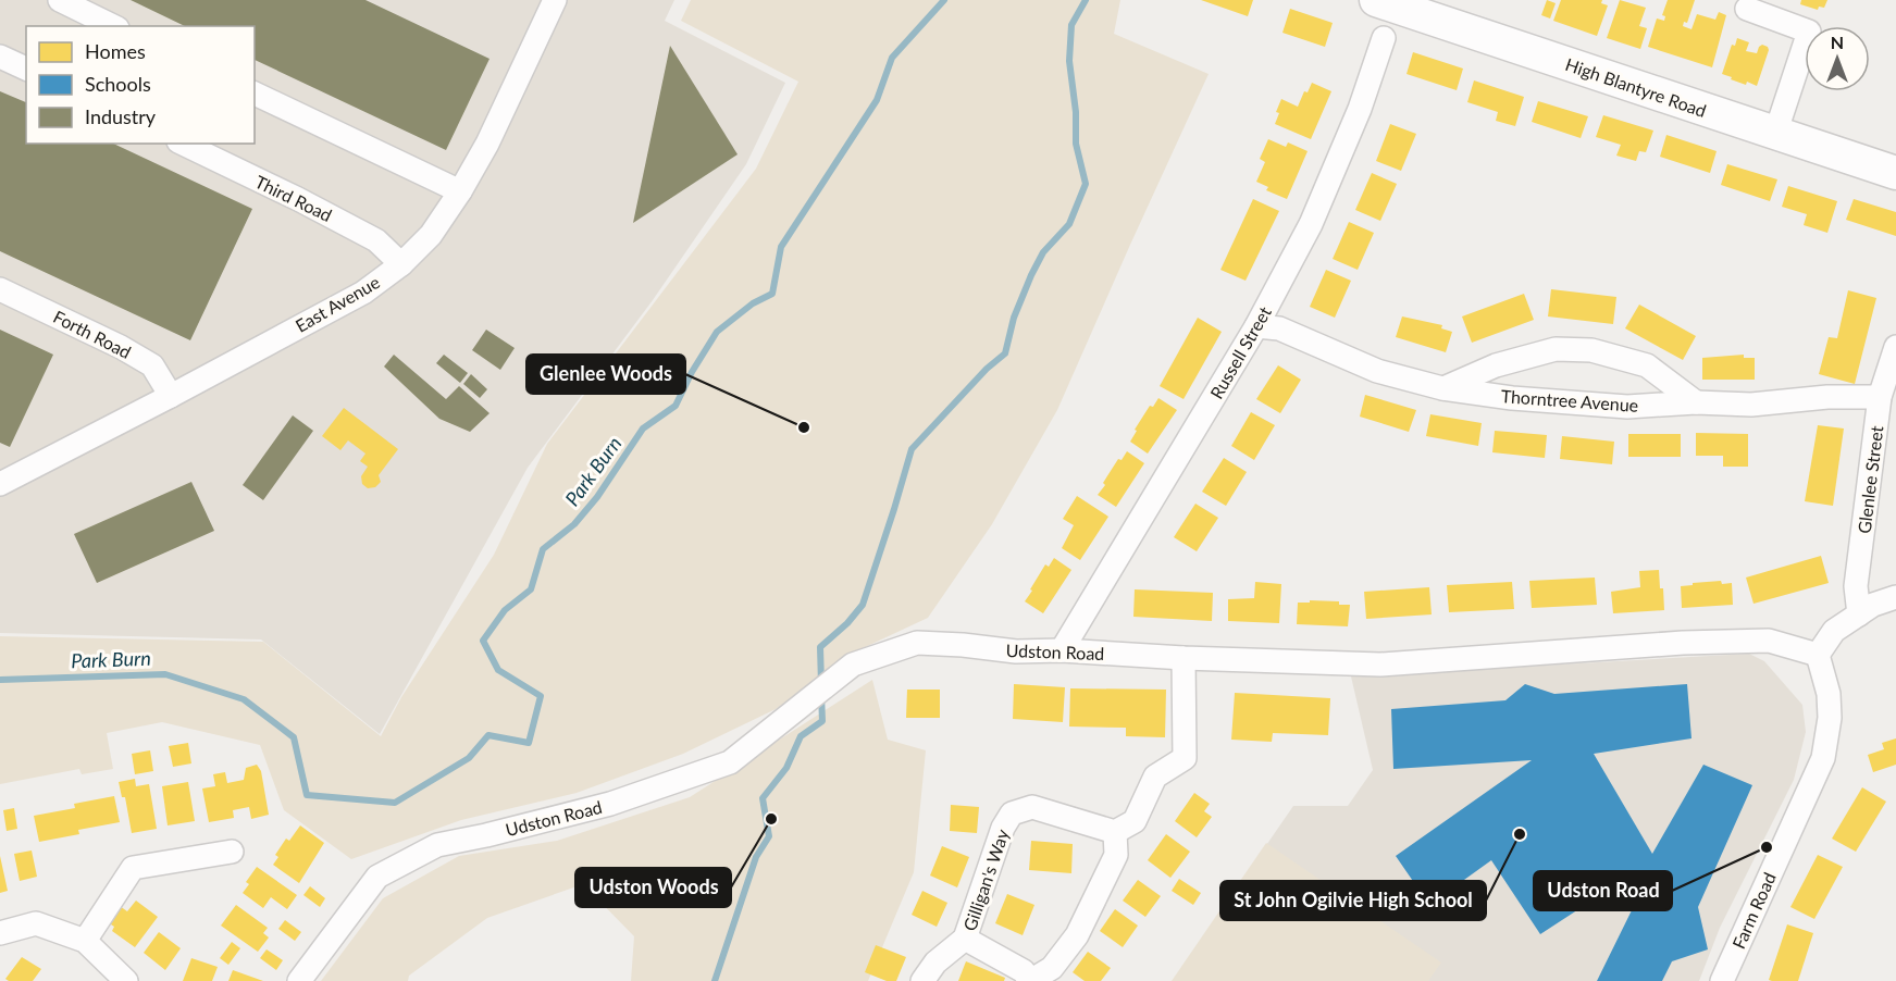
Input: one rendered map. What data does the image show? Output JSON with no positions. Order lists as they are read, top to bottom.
{
  "streets": {
    "main road": ["High Blantyre Road"],
    "street": [
      "Third Road",
      "East Avenue",
      "Forth Road",
      "Russell Street",
      "Thorntree Avenue",
      "Glenlee Street",
      "Udston Road",
      "Gilligan's Way",
      "Farm Road"
    ]
  },
  "crossings": [
    ["Third Road", "East Avenue"],
    ["East Avenue", "Forth Road"],
    ["Russell Street", "Thorntree Avenue"],
    ["Russell Street", "Udston Road"],
    ["Thorntree Avenue", "Glenlee Street"],
    ["Udston Road", "Farm Road"]
  ],
  "water": ["Park Burn"],
  "places": [
    "Glenlee Woods",
    "Udston Woods",
    "St John Ogilvie High School",
    "Udston Road"
  ],
  "legend": ["Homes", "Schools", "Industry"],
  "north": "top"
}
